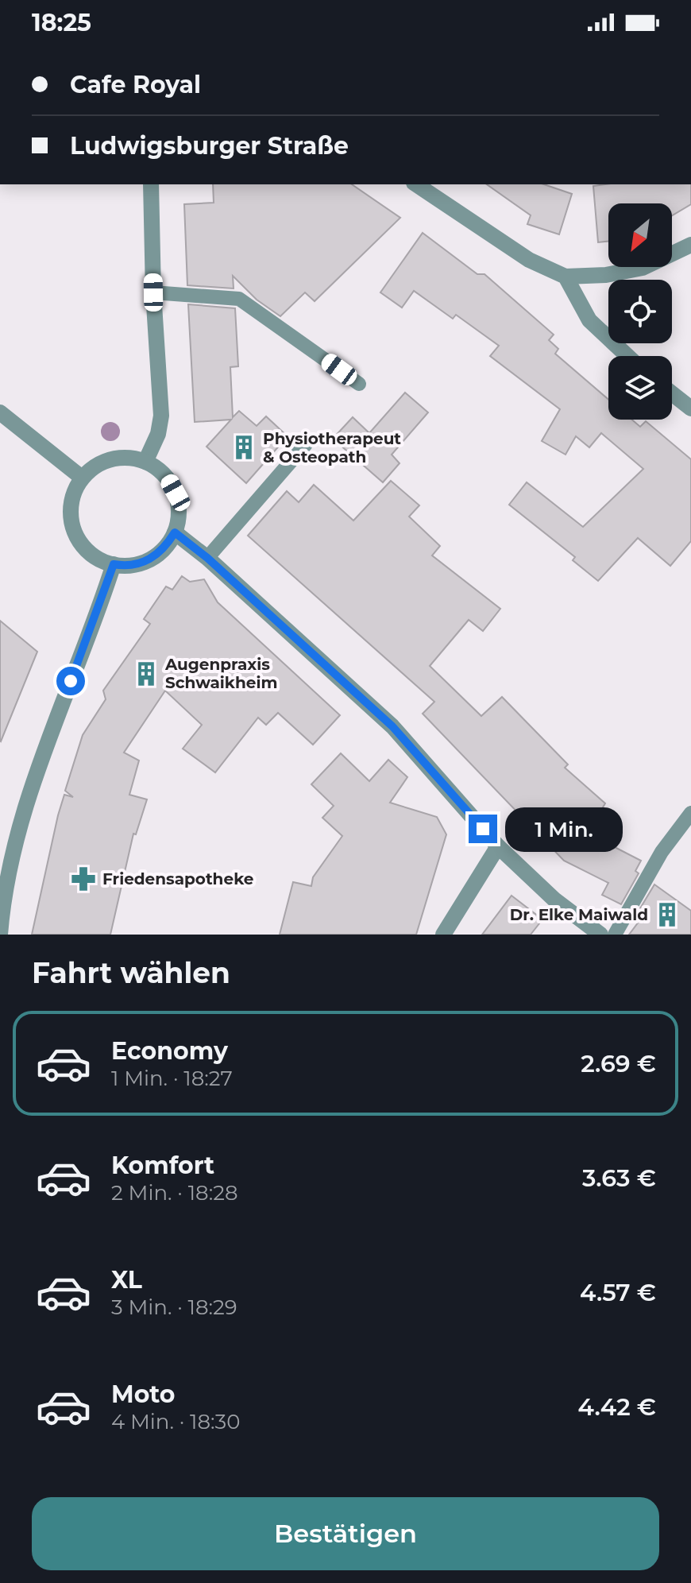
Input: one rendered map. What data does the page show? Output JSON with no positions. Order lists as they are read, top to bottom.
{
  "places": {
    "building": ["Physiotherapeut & Osteopath", "Augenpraxis Schwaikheim", "Dr. Elke Maiwald"],
    "pharmacy": ["Friedensapotheke"]
  },
  "north": "bottom left",
  "page": {
    "status": "18:25",
    "banner": ["Cafe Royal", "Ludwigsburger Straße"],
    "bubble": "1 Min.",
    "heading": "Fahrt wählen",
    "list": [
      {
        "name": "Economy",
        "note": "1 Min. · 18:27",
        "value": "2.69 €"
      },
      {
        "name": "Komfort",
        "note": "2 Min. · 18:28",
        "value": "3.63 €"
      },
      {
        "name": "XL",
        "note": "3 Min. · 18:29",
        "value": "4.57 €"
      },
      {
        "name": "Moto",
        "note": "4 Min. · 18:30",
        "value": "4.42 €"
      }
    ],
    "buttons": "Bestätigen"
  }
}
